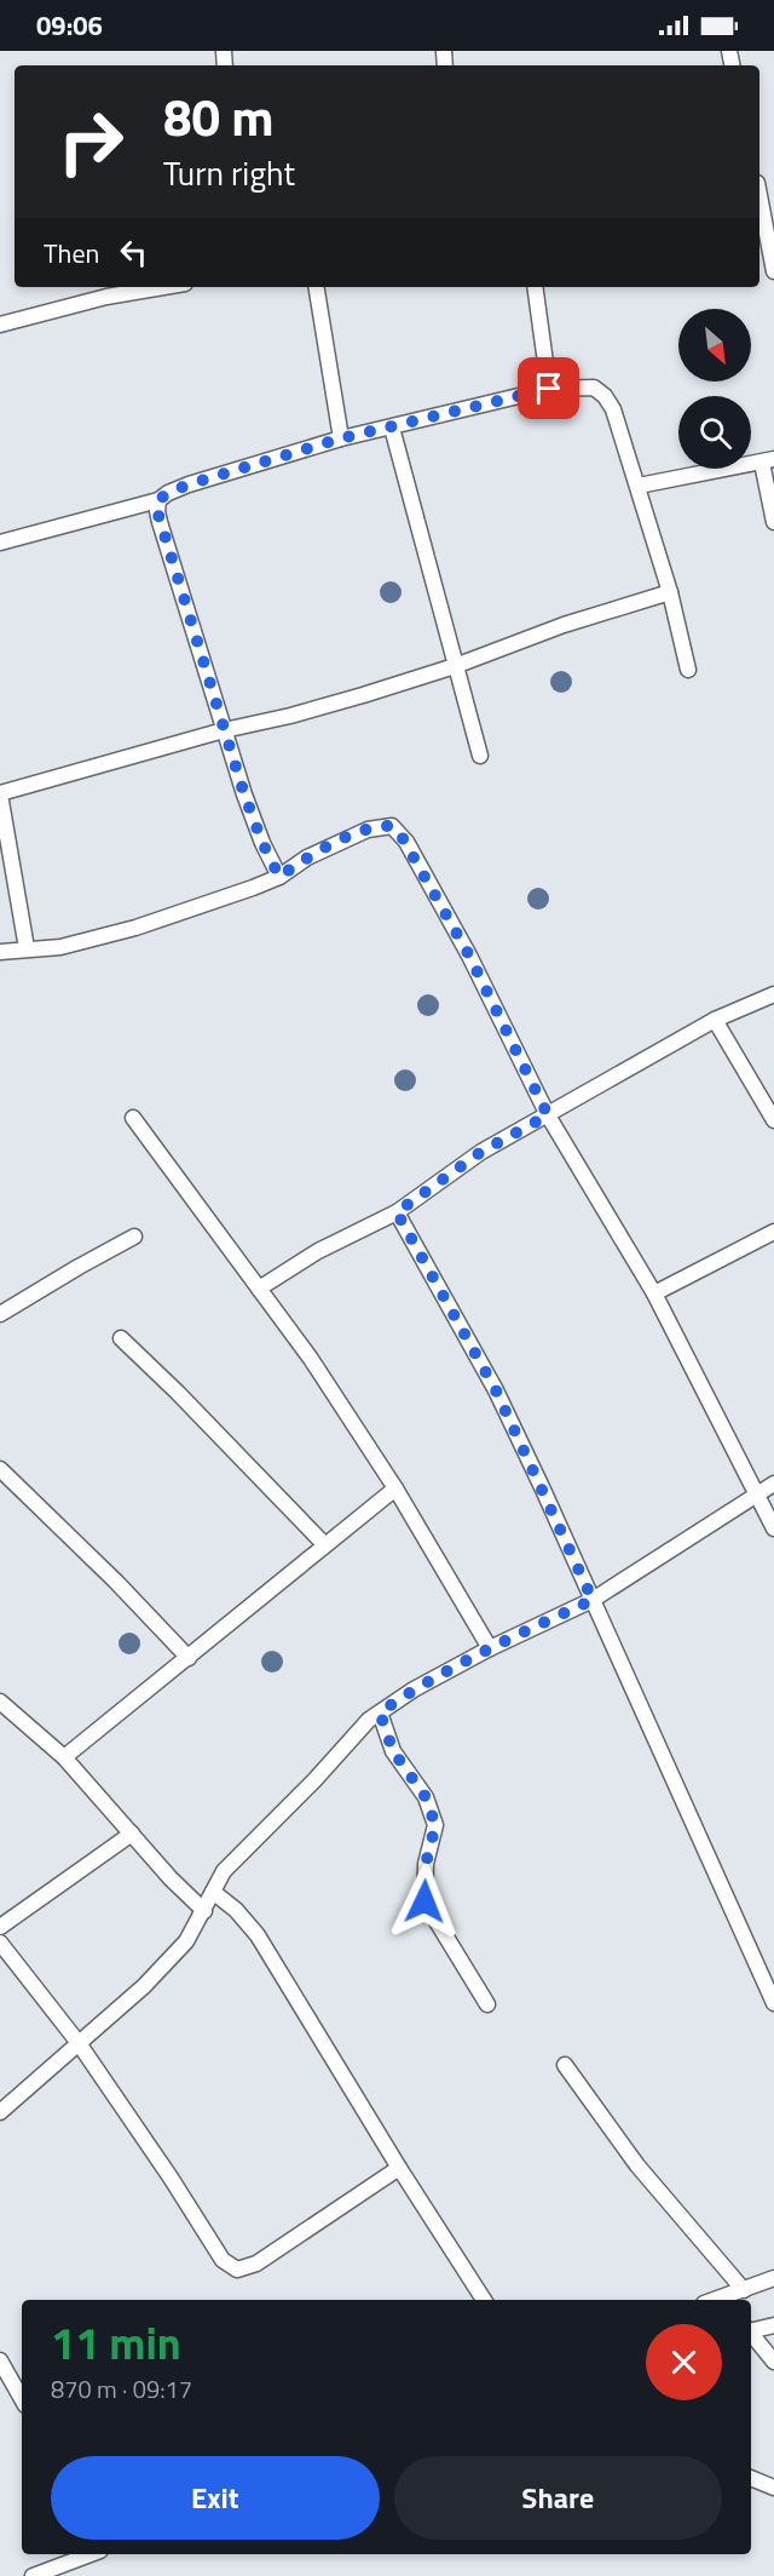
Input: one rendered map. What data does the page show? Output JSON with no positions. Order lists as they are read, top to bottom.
{
  "north": "bottom right",
  "page": {
    "status": "09:06",
    "turn": ["80 m", "Turn right"],
    "then": "Then",
    "heading": ["11 min", "870 m · 09:17"],
    "buttons": ["Exit", "Share"]
  }
}
